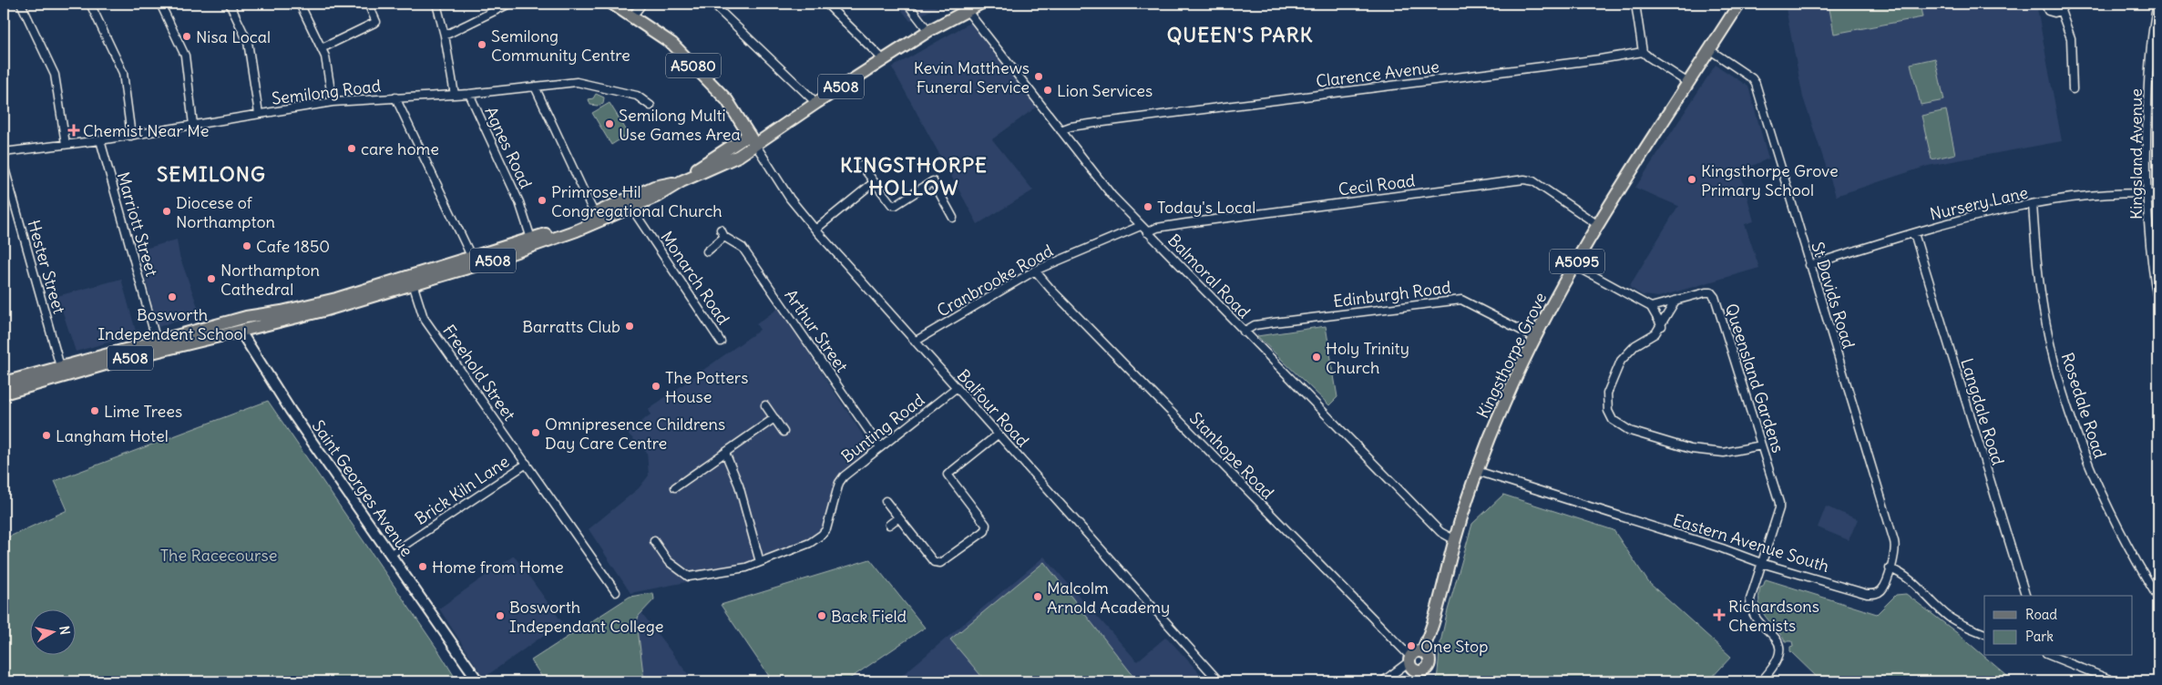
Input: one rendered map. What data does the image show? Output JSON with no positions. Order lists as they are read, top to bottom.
{
  "streets": {
    "main road": [
      "A5080",
      "A508",
      "A5095",
      "Kingsthorpe Grove"
    ],
    "street": [
      "Clarence Avenue",
      "Semilong Road",
      "Agnes Road",
      "Kingsland Avenue",
      "Cecil Road",
      "Nursery Lane",
      "Marriott Street",
      "Hester Street",
      "Balmoral Road",
      "Monarch Road",
      "Cranbrooke Road",
      "Edinburgh Road",
      "St Davids Road",
      "Arthur Street",
      "Freehold Street",
      "Queensland Gardens",
      "Rosedale Road",
      "Balfour Road",
      "Langdale Road",
      "Bunting Road",
      "Stanhope Road",
      "Saint Georges Avenue",
      "Brick Kiln Lane",
      "Eastern Avenue South"
    ]
  },
  "crossings": [
    ["A5080", "A508"],
    ["A5080", "Balfour Road"],
    ["Clarence Avenue", "Balmoral Road"],
    ["A508", "Agnes Road"],
    ["A508", "Marriott Street"],
    ["A508", "Hester Street"],
    ["A508", "Balmoral Road"],
    ["A508", "Monarch Road"],
    ["A508", "Freehold Street"],
    ["A508", "Balfour Road"],
    ["A508", "Saint Georges Avenue"],
    ["Semilong Road", "Agnes Road"],
    ["Semilong Road", "Marriott Street"],
    ["Kingsland Avenue", "Nursery Lane"],
    ["Cecil Road", "Balmoral Road"],
    ["Cecil Road", "Kingsthorpe Grove"],
    ["Nursery Lane", "St Davids Road"],
    ["Nursery Lane", "Rosedale Road"],
    ["Nursery Lane", "Langdale Road"],
    ["Balmoral Road", "Cranbrooke Road"],
    ["Balmoral Road", "Edinburgh Road"],
    ["Balmoral Road", "Kingsthorpe Grove"],
    ["Cranbrooke Road", "Balfour Road"],
    ["Cranbrooke Road", "Stanhope Road"],
    ["Edinburgh Road", "Kingsthorpe Grove"],
    ["St Davids Road", "Kingsthorpe Grove"],
    ["St Davids Road", "Eastern Avenue South"],
    ["Arthur Street", "Bunting Road"],
    ["Kingsthorpe Grove", "Stanhope Road"],
    ["Kingsthorpe Grove", "Eastern Avenue South"],
    ["Freehold Street", "Brick Kiln Lane"],
    ["Queensland Gardens", "Eastern Avenue South"],
    ["Balfour Road", "Bunting Road"],
    ["Saint Georges Avenue", "Brick Kiln Lane"]
  ],
  "districts": ["QUEEN'S PARK", "KINGSTHORPE HOLLOW", "SEMILONG"],
  "parks": ["The Racecourse"],
  "places": {
    "other": [
      "Nisa Local",
      "Semilong Community Centre",
      "Kevin Matthews Funeral Service",
      "Lion Services",
      "Semilong Multi Use Games Area",
      "care home",
      "Kingsthorpe Grove Primary School",
      "Primrose Hil Congregational Church",
      "Today's Local",
      "Diocese of Northampton",
      "Cafe 1850",
      "Northampton Cathedral",
      "Bosworth Independent School",
      "Barratts Club",
      "Holy Trinity Church",
      "The Potters House",
      "Lime Trees",
      "Omnipresence Childrens Day Care Centre",
      "Langham Hotel",
      "Home from Home",
      "Malcolm Arnold Academy",
      "Bosworth Independant College",
      "Back Field",
      "One Stop"
    ],
    "health": ["Chemist Near Me", "Richardsons Chemists"]
  },
  "legend": ["Road", "Park"],
  "north": "right"
}
